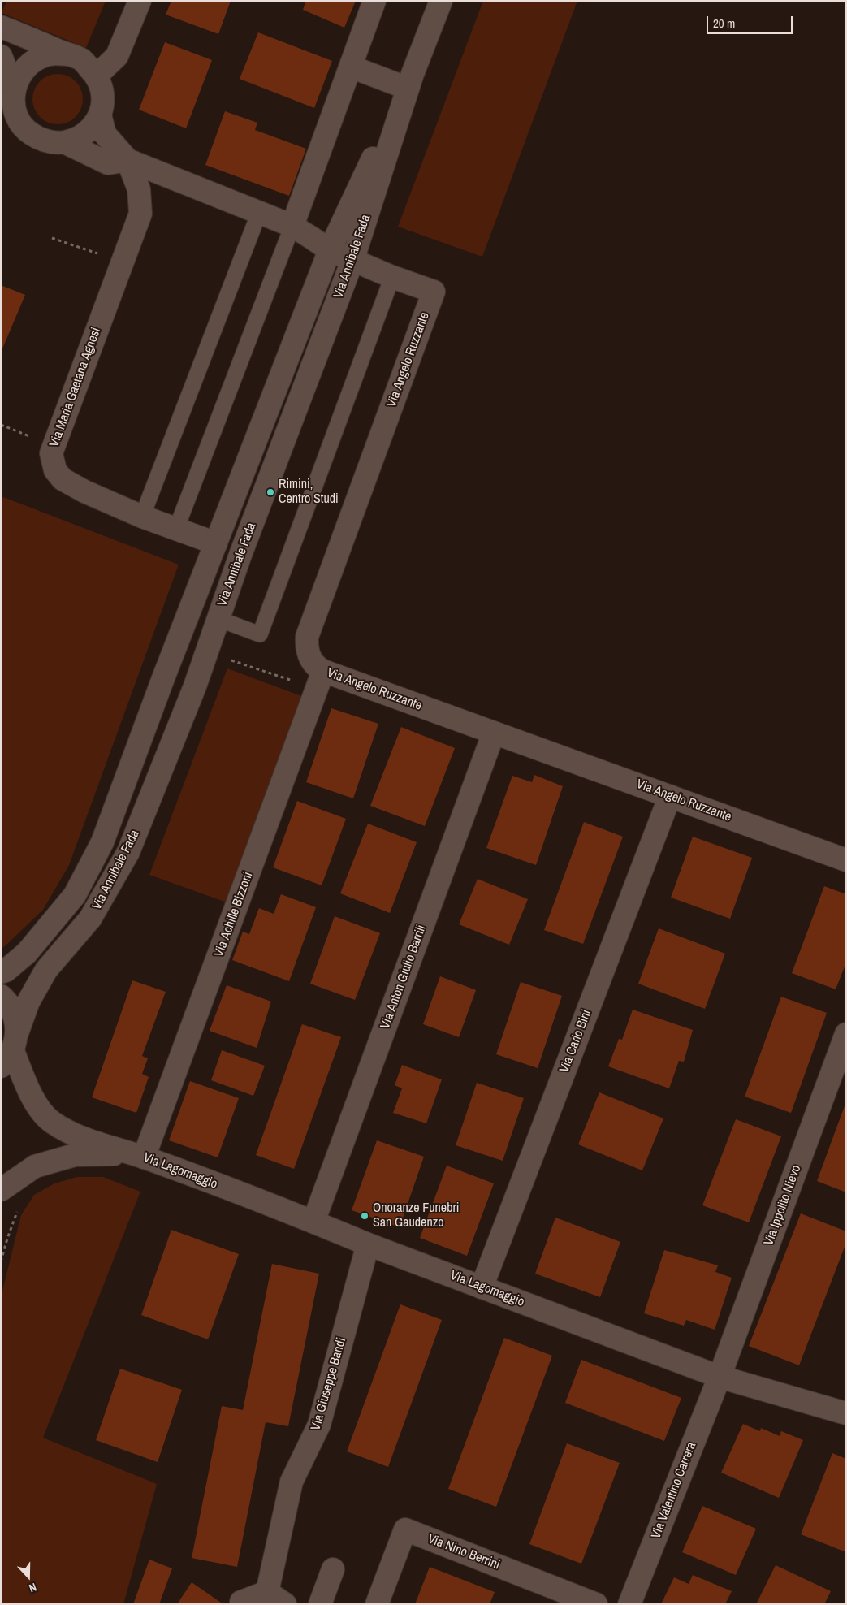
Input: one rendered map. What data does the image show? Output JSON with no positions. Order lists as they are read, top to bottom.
{
  "streets": {
    "street": [
      "Via Annibale Fada",
      "Via Angelo Ruzzante",
      "Via Maria Gaetana Agnesi",
      "Via Achille Bizzoni",
      "Via Anton Giulio Barrili",
      "Via Carlo Bini",
      "Via Lagomaggio",
      "Via Ippolito Nievo",
      "Via Giuseppe Bandi",
      "Via Valentino Carrera",
      "Via Nino Berrini"
    ]
  },
  "crossings": [
    ["Via Annibale Fada", "Via Angelo Ruzzante"],
    ["Via Annibale Fada", "Via Maria Gaetana Agnesi"],
    ["Via Annibale Fada", "Via Lagomaggio"],
    ["Via Angelo Ruzzante", "Via Maria Gaetana Agnesi"],
    ["Via Angelo Ruzzante", "Via Achille Bizzoni"],
    ["Via Angelo Ruzzante", "Via Anton Giulio Barrili"],
    ["Via Angelo Ruzzante", "Via Carlo Bini"],
    ["Via Achille Bizzoni", "Via Lagomaggio"],
    ["Via Anton Giulio Barrili", "Via Lagomaggio"],
    ["Via Carlo Bini", "Via Lagomaggio"],
    ["Via Lagomaggio", "Via Ippolito Nievo"],
    ["Via Lagomaggio", "Via Giuseppe Bandi"],
    ["Via Lagomaggio", "Via Valentino Carrera"],
    ["Via Ippolito Nievo", "Via Valentino Carrera"]
  ],
  "places": ["Rimini, Centro Studi", "Onoranze Funebri San Gaudenzo"],
  "scale_bar": "20 m",
  "north": "bottom"
}
